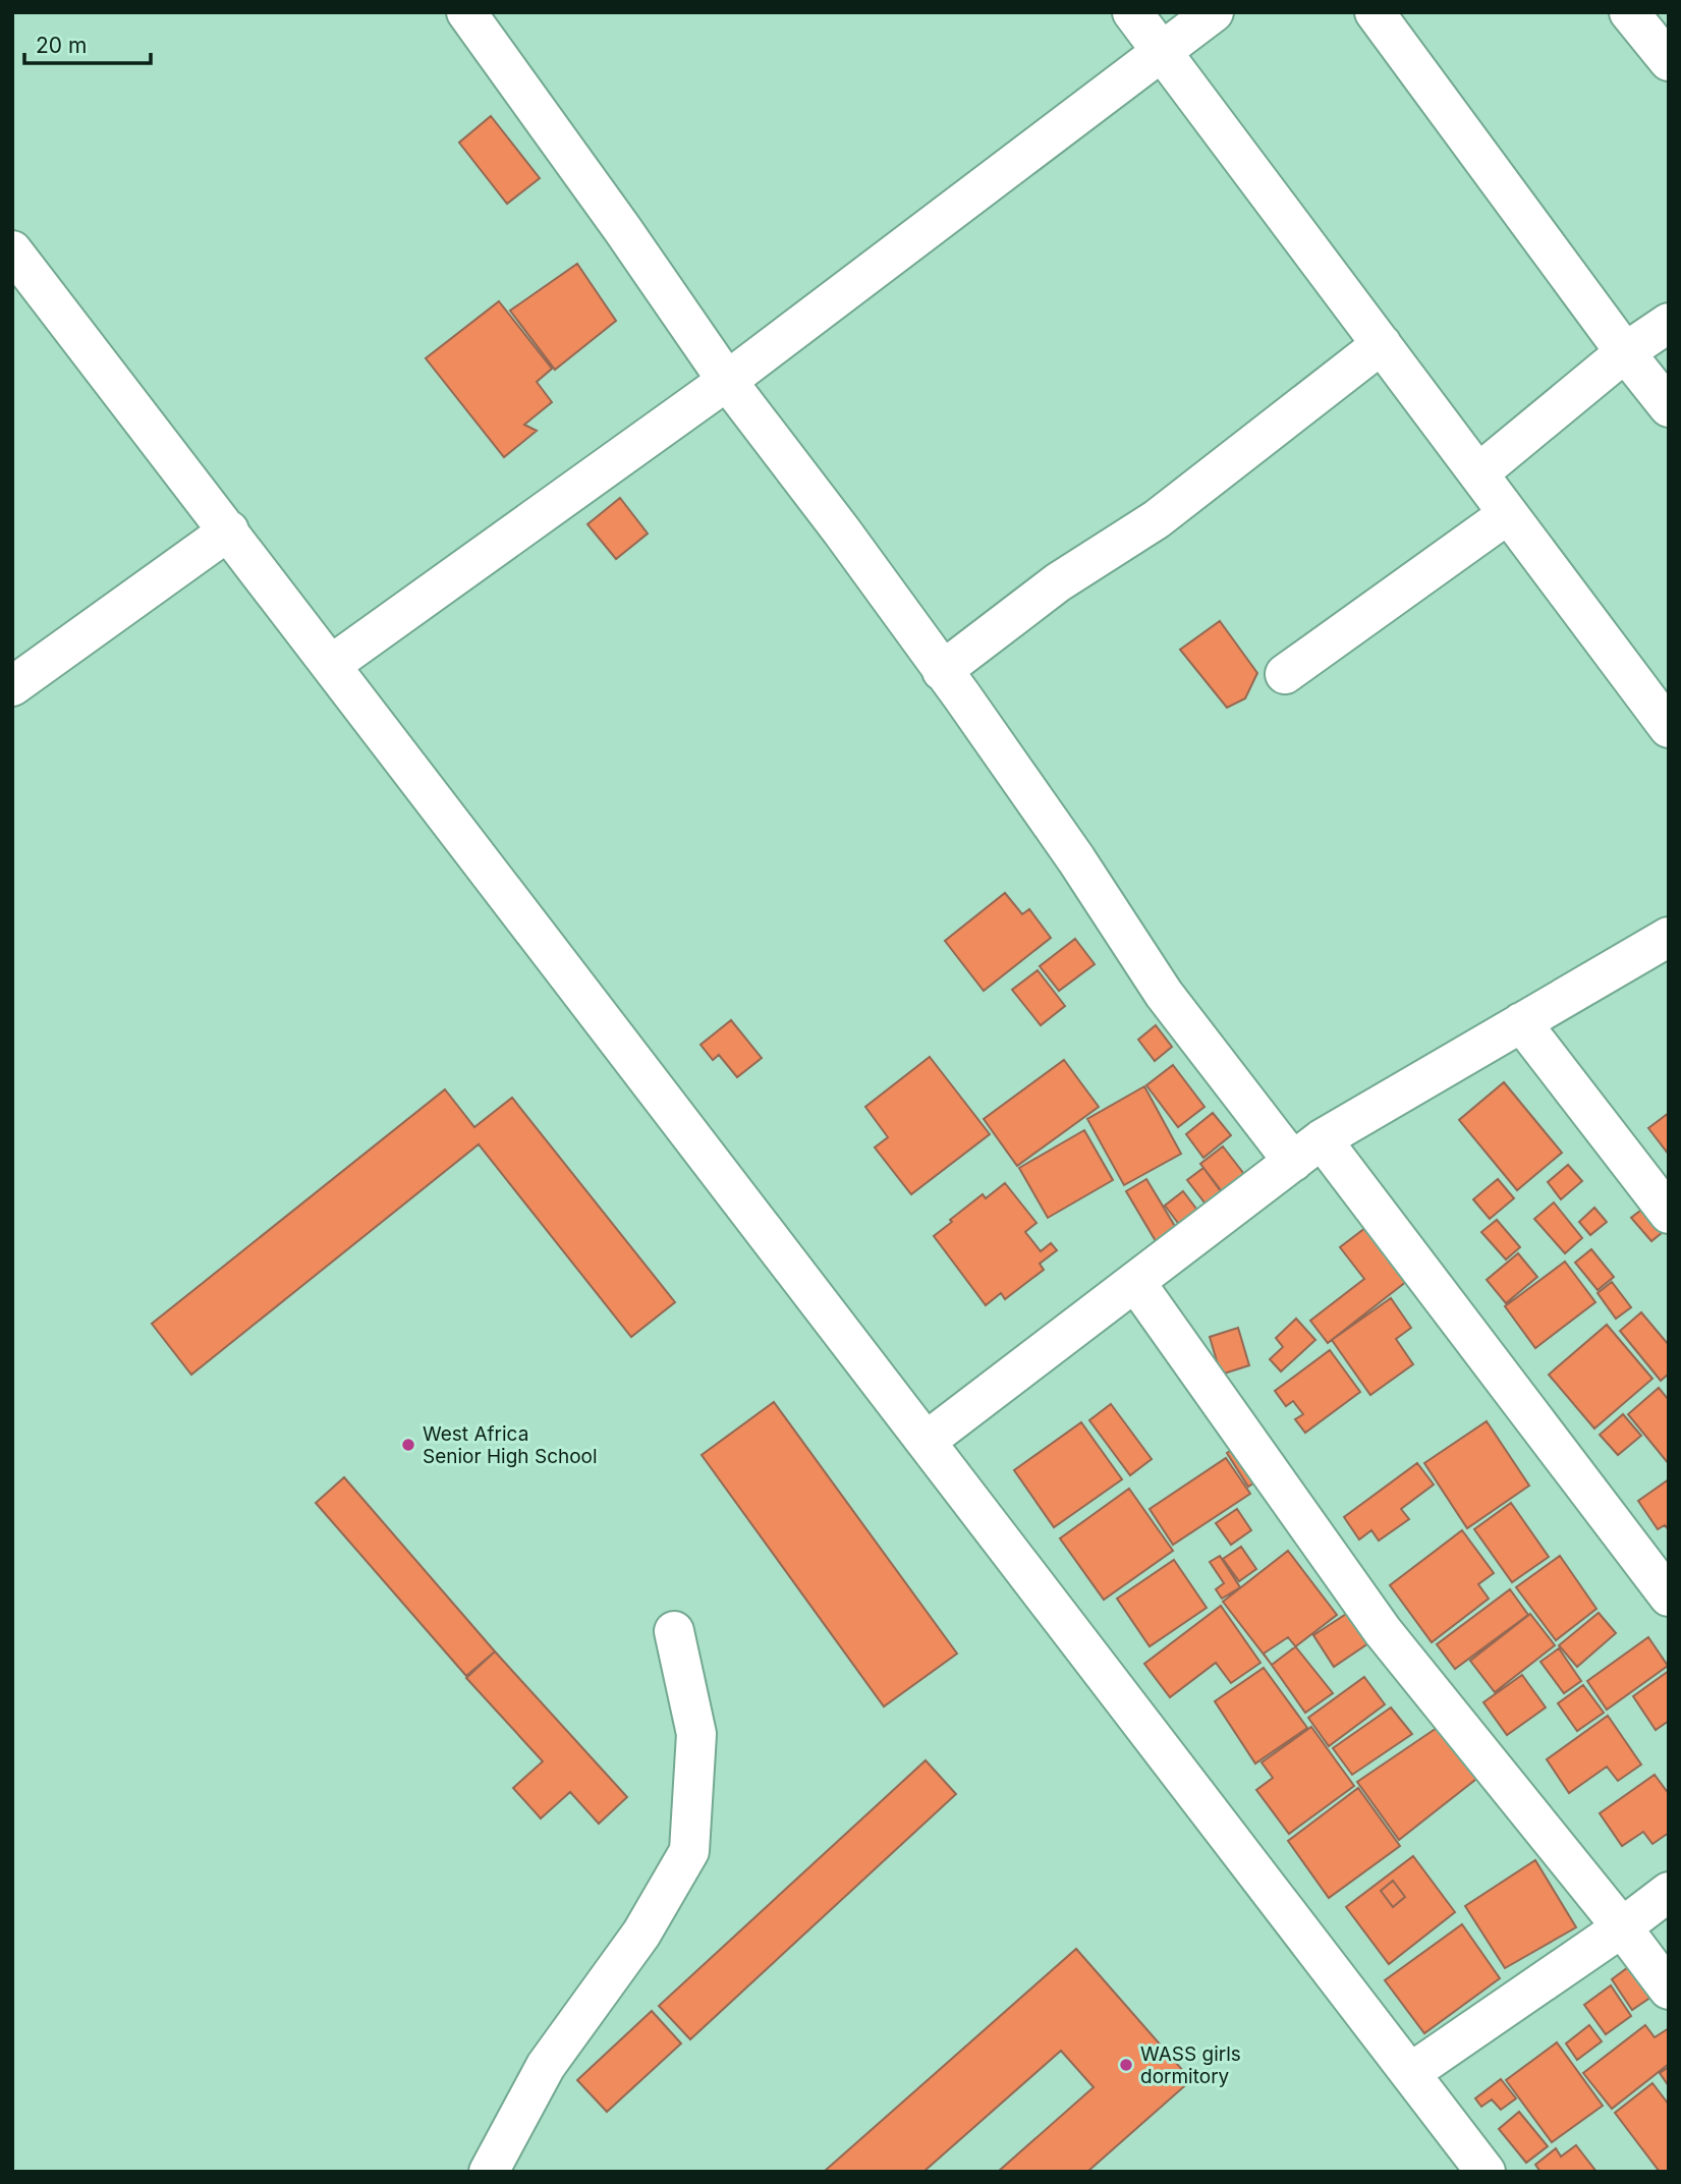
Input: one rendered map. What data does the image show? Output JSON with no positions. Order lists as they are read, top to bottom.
{
  "places": ["West Africa Senior High School", "WASS girls dormitory"],
  "scale_bar": "20 m"
}
